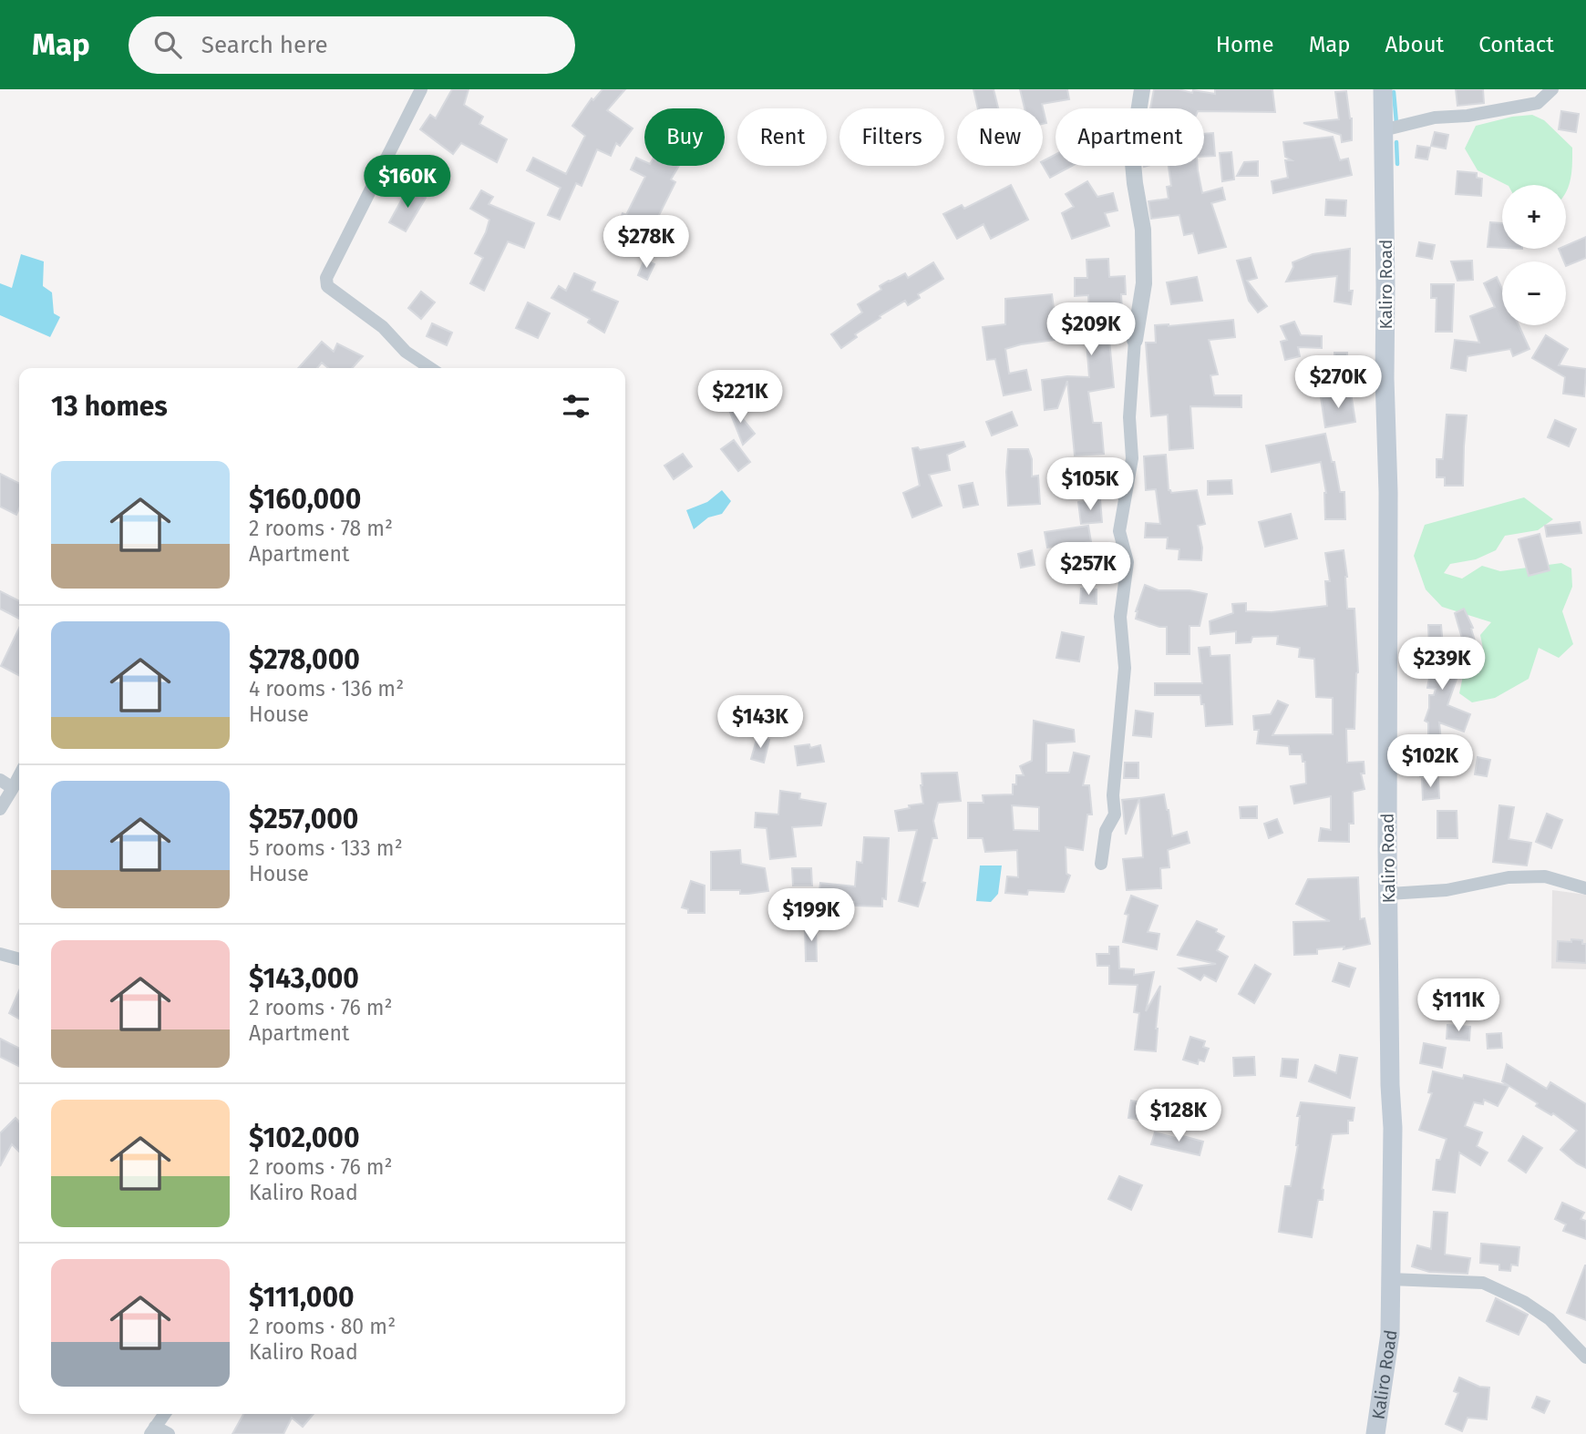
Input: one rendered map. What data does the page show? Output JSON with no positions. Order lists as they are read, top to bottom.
{
  "streets": {
    "main road": ["Kaliro Road"]
  },
  "page": {
    "header": "Map",
    "search": "Search here",
    "nav": [
      "Home",
      "Map",
      "About",
      "Contact"
    ],
    "chip": [
      "Buy",
      "Rent",
      "Filters",
      "New",
      "Apartment"
    ],
    "price": [
      "$160K",
      "$278K",
      "$209K",
      "$270K",
      "$221K",
      "$105K",
      "$257K",
      "$239K",
      "$143K",
      "$102K",
      "$199K",
      "$111K",
      "$128K"
    ],
    "map_buttons": ["+", "−"],
    "heading": "13 homes",
    "list": [
      {
        "name": "$160,000",
        "note": "2 rooms · 78 m² · Apartment"
      },
      {
        "name": "$278,000",
        "note": "4 rooms · 136 m² · House"
      },
      {
        "name": "$257,000",
        "note": "5 rooms · 133 m² · House"
      },
      {
        "name": "$143,000",
        "note": "2 rooms · 76 m² · Apartment"
      },
      {
        "name": "$102,000",
        "note": "2 rooms · 76 m² · Kaliro Road"
      },
      {
        "name": "$111,000",
        "note": "2 rooms · 80 m² · Kaliro Road"
      }
    ]
  }
}
